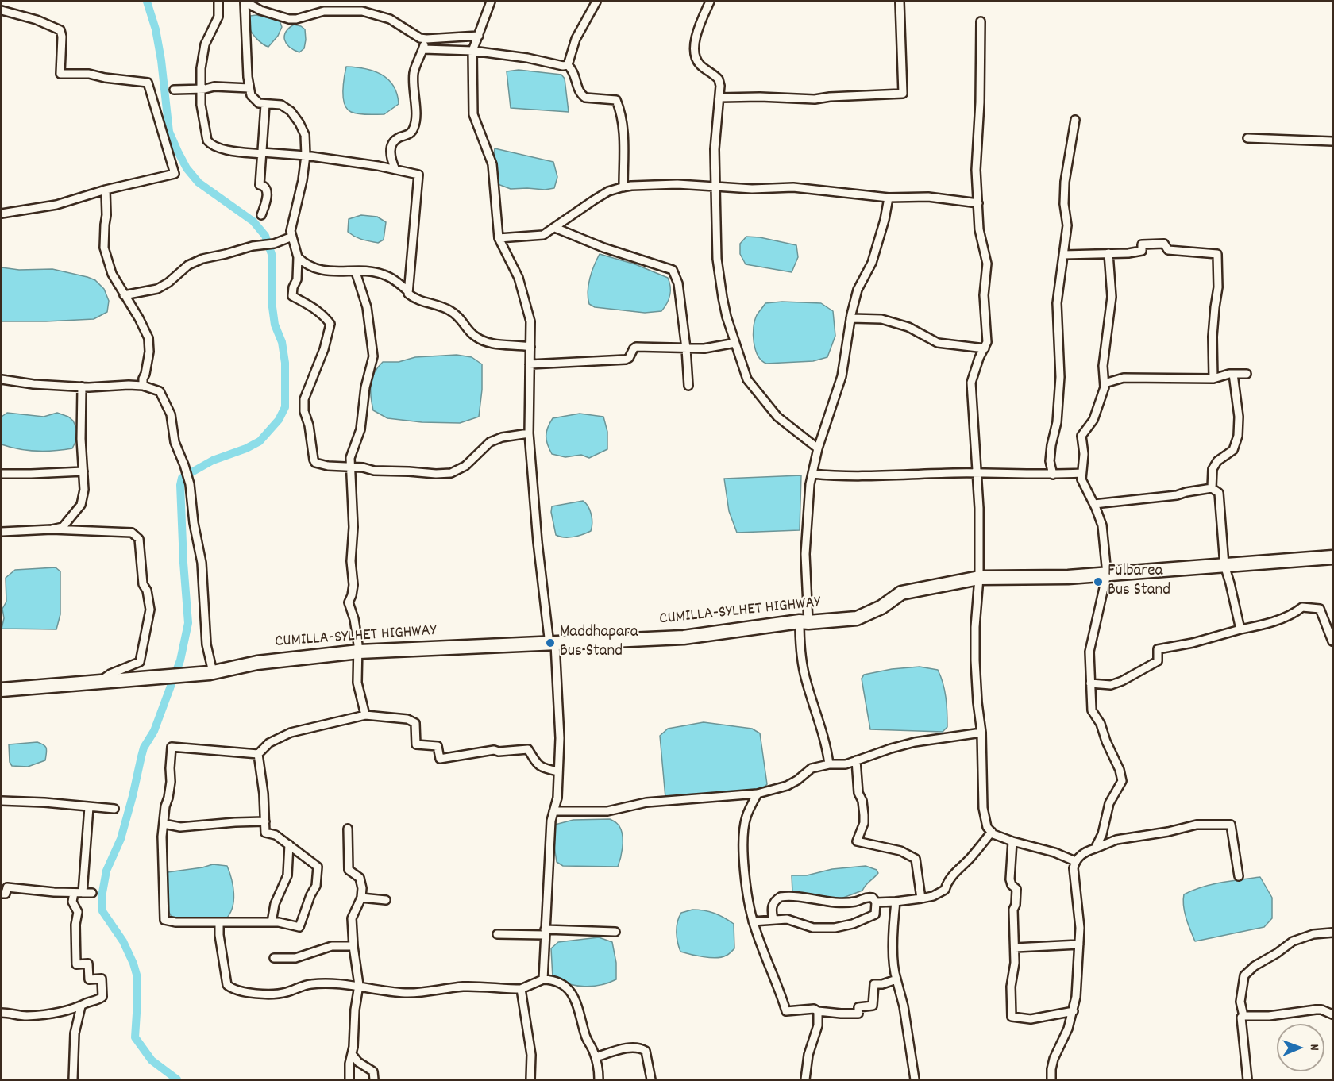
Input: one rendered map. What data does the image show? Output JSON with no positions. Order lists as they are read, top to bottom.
{
  "streets": {
    "highway": ["CUMILLA-SYLHET HIGHWAY"]
  },
  "places": ["Fulbarea Bus Stand", "Maddhapara Bus Stand"],
  "north": "right"
}
